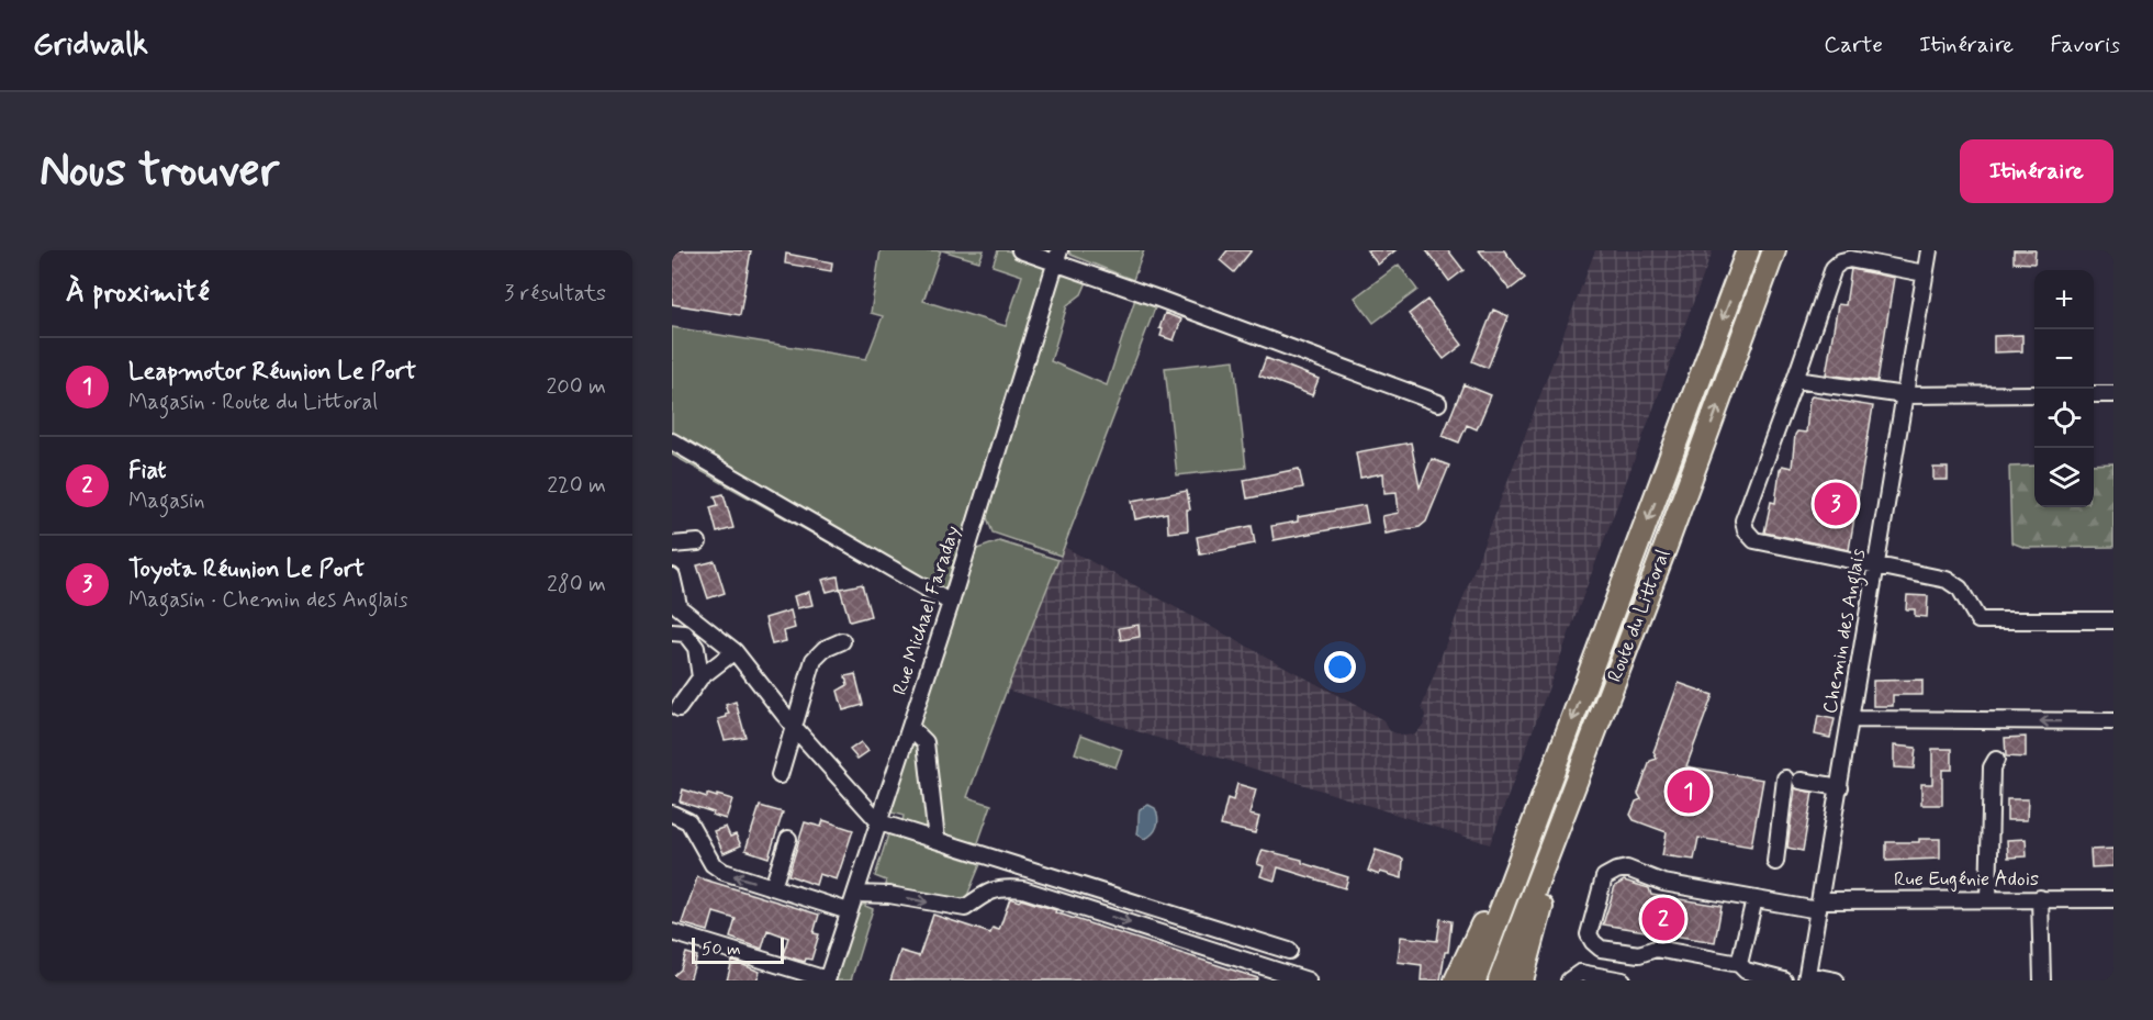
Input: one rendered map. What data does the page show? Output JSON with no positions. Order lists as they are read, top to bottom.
{
  "streets": {
    "highway": ["Route du Littoral"],
    "street": ["Rue Michael Faraday", "Chemin des Anglais", "Rue Eugénie Adois"]
  },
  "crossings": [
    ["Chemin des Anglais", "Rue Eugénie Adois"]
  ],
  "scale_bar": "50 m",
  "page": {
    "header": "Gridwalk",
    "nav": ["Carte", "Itinéraire", "Favoris"],
    "buttons": "Itinéraire",
    "title": "Nous trouver",
    "heading": ["À proximité", "3 résultats"],
    "map_buttons": ["+", "−"],
    "list": [
      {
        "mark": "1",
        "name": "Leapmotor Réunion Le Port",
        "note": "Magasin · Route du Littoral",
        "value": "200 m"
      },
      {
        "mark": "2",
        "name": "Fiat",
        "note": "Magasin",
        "value": "220 m"
      },
      {
        "mark": "3",
        "name": "Toyota Réunion Le Port",
        "note": "Magasin · Chemin des Anglais",
        "value": "280 m"
      }
    ],
    "pins": ["3", "1", "2"],
    "scale": "50 m"
  }
}
